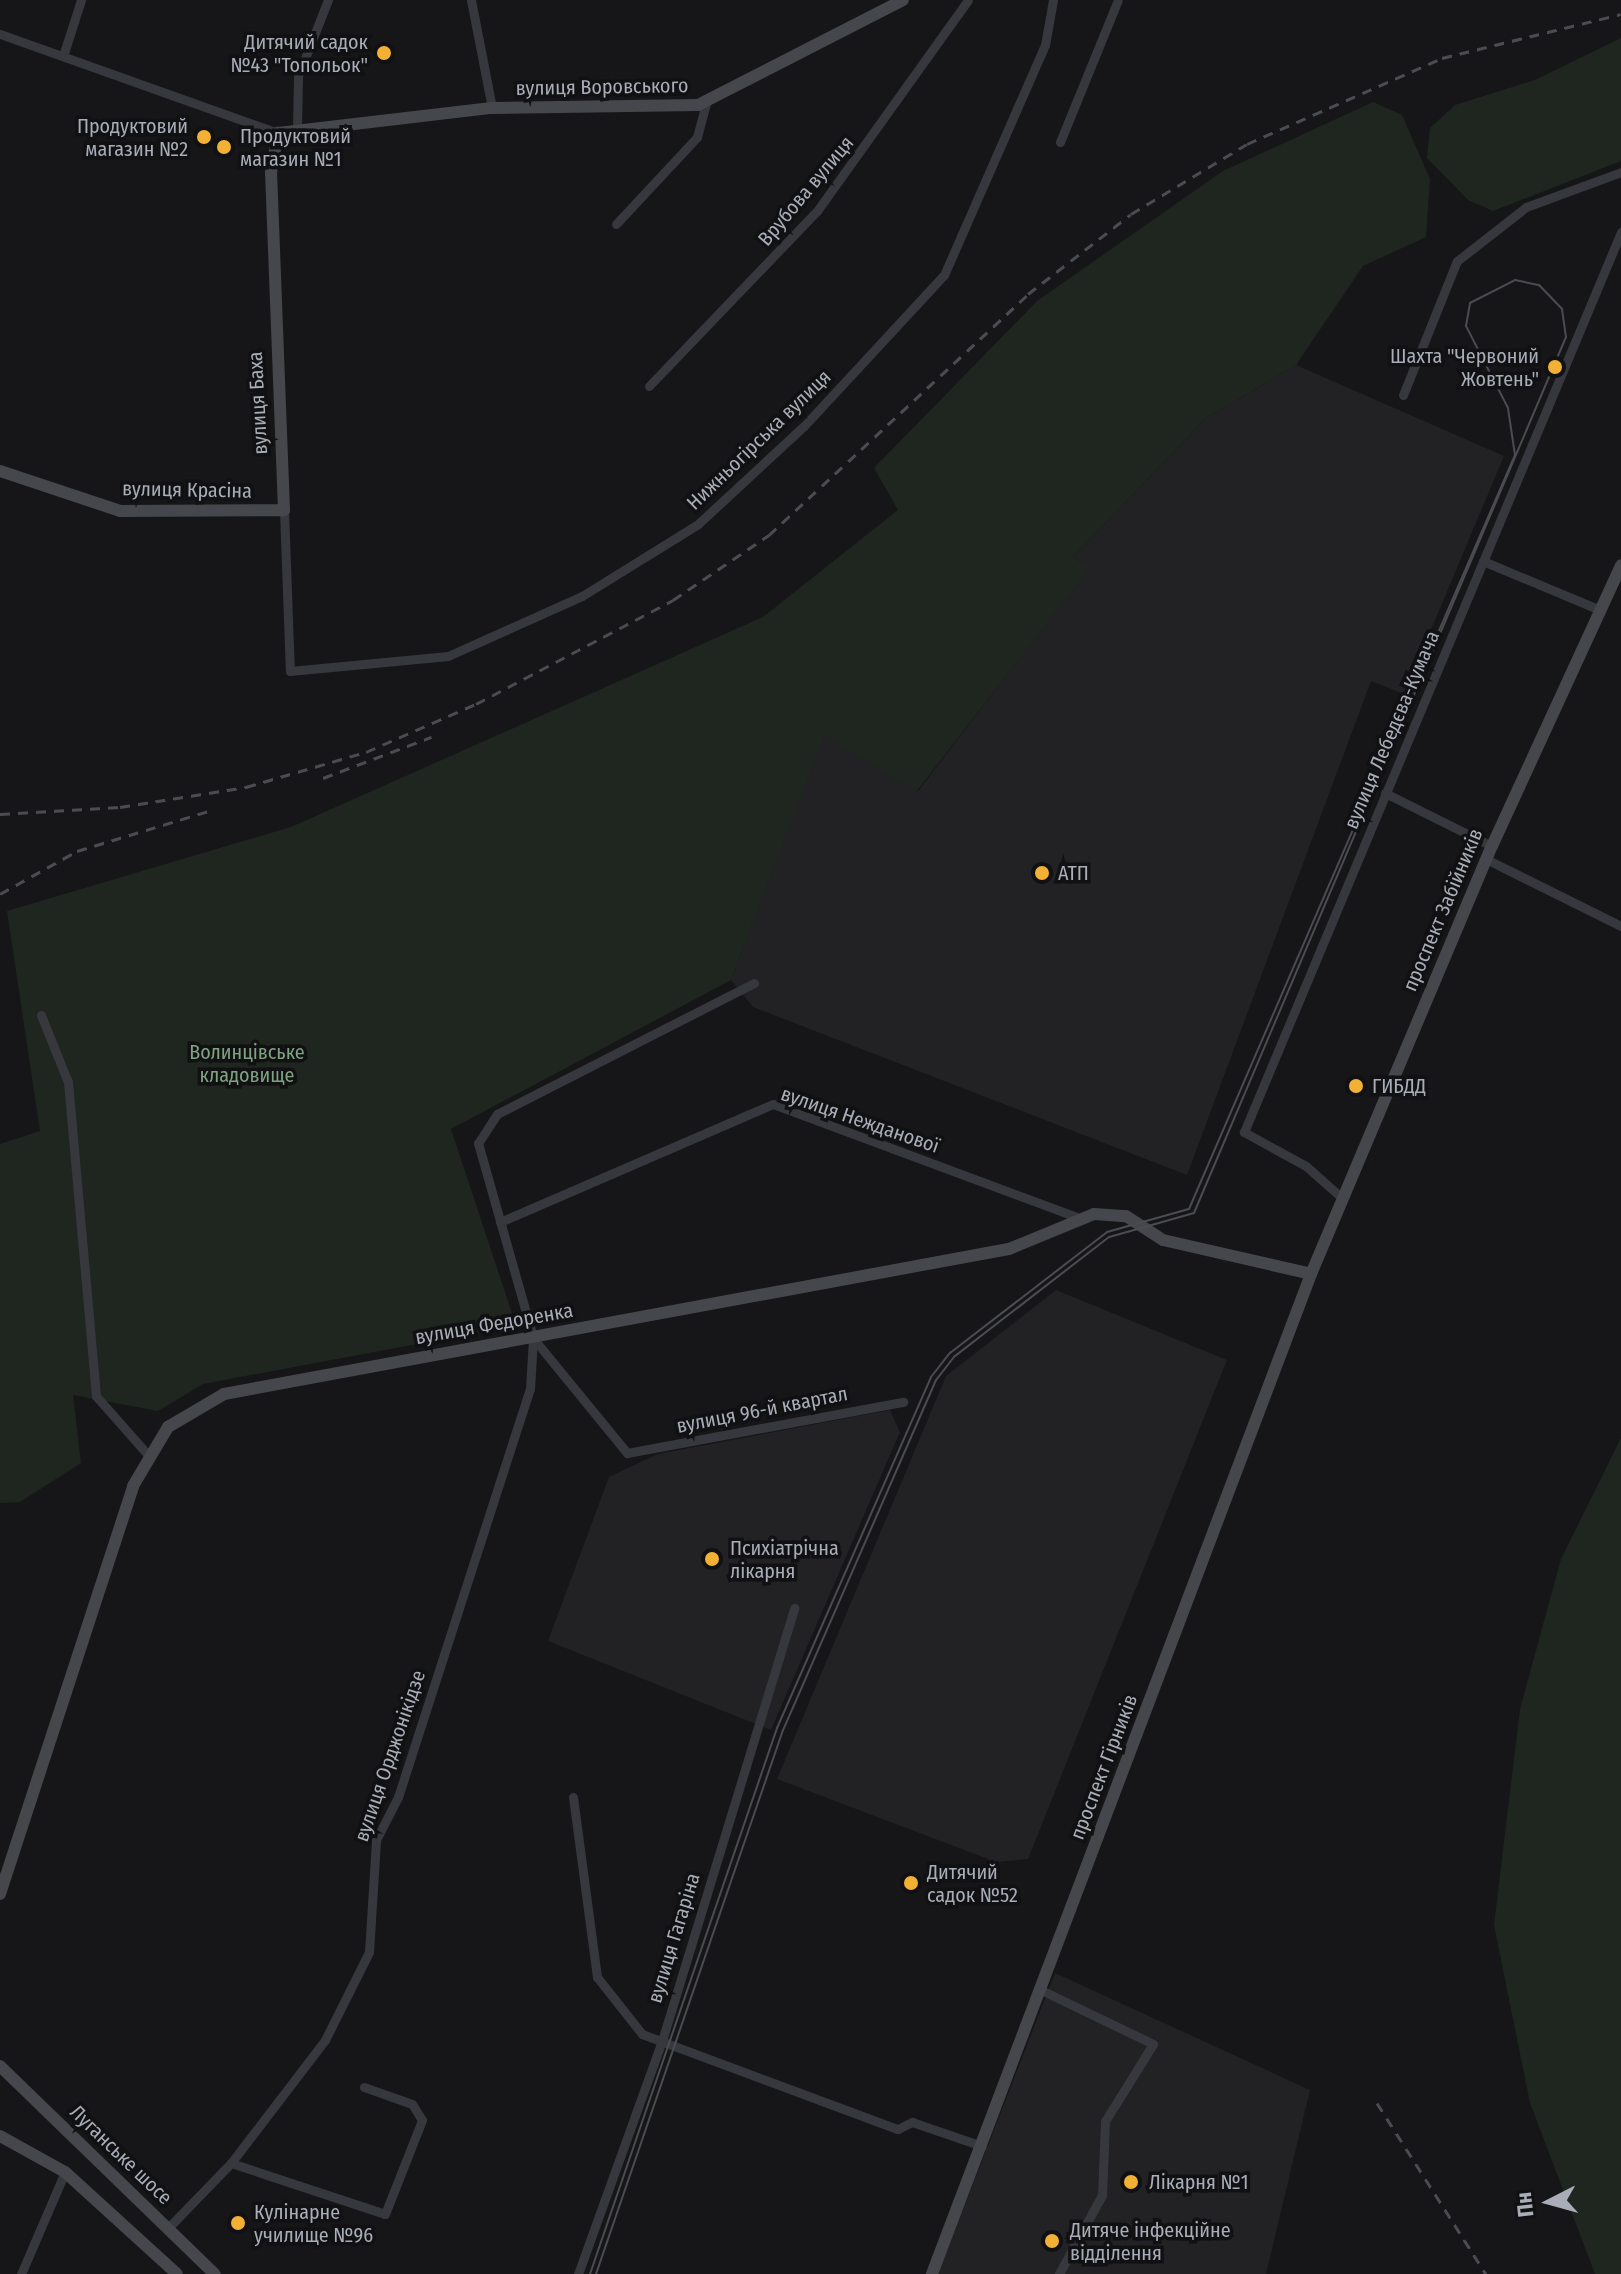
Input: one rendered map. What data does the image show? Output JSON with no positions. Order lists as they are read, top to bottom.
{
  "streets": {
    "street": [
      "вулиця Воровського",
      "Врубова вулиця",
      "вулиця Баха",
      "Нижньогірська вулиця",
      "вулиця Красіна",
      "вулиця Лебедєва-Кумача",
      "проспект Забійників",
      "вулиця Нежданової",
      "вулиця Федоренка",
      "вулиця 96-й квартал",
      "вулиця Орджонікідзе",
      "проспект Гірників",
      "вулиця Гагаріна",
      "Луганське шосе"
    ]
  },
  "crossings": [
    ["вулиця Воровського", "вулиця Баха"],
    ["вулиця Баха", "Нижньогірська вулиця"],
    ["вулиця Баха", "вулиця Красіна"],
    ["вулиця Лебедєва-Кумача", "проспект Забійників"],
    ["проспект Забійників", "вулиця Федоренка"],
    ["проспект Забійників", "проспект Гірників"],
    ["вулиця Нежданової", "вулиця Федоренка"],
    ["вулиця Федоренка", "вулиця 96-й квартал"],
    ["вулиця Федоренка", "вулиця Орджонікідзе"],
    ["вулиця Федоренка", "проспект Гірників"],
    ["вулиця 96-й квартал", "вулиця Орджонікідзе"],
    ["вулиця Орджонікідзе", "Луганське шосе"]
  ],
  "parks": ["Волинцівське кладовище"],
  "places": [
    "Дитячий садок №43 \"Топольок\"",
    "Продуктовий магазин №2",
    "Продуктовий магазин №1",
    "Шахта \"Червоний Жовтень\"",
    "АТП",
    "ГИБДД",
    "Психіатрічна лікарня",
    "Дитячий садок №52",
    "Лікарня №1",
    "Кулінарне училище №96",
    "Дитяче інфекційне відділення"
  ],
  "north": "left"
}
